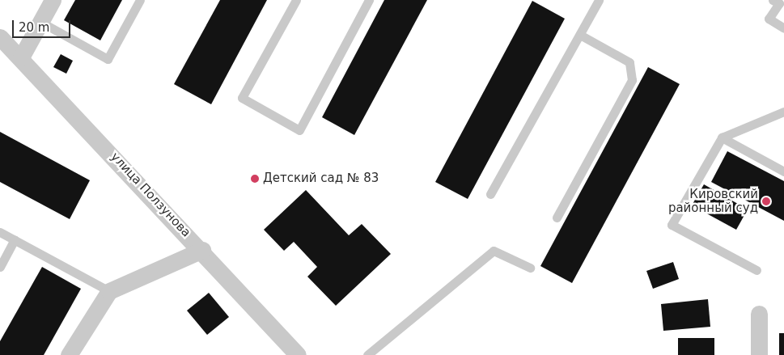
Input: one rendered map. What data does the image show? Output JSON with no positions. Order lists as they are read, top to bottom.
{
  "streets": {
    "street": ["улица Ползунова"]
  },
  "places": ["Детский сад № 83", "Кировский районный суд"],
  "scale_bar": "20 m"
}
